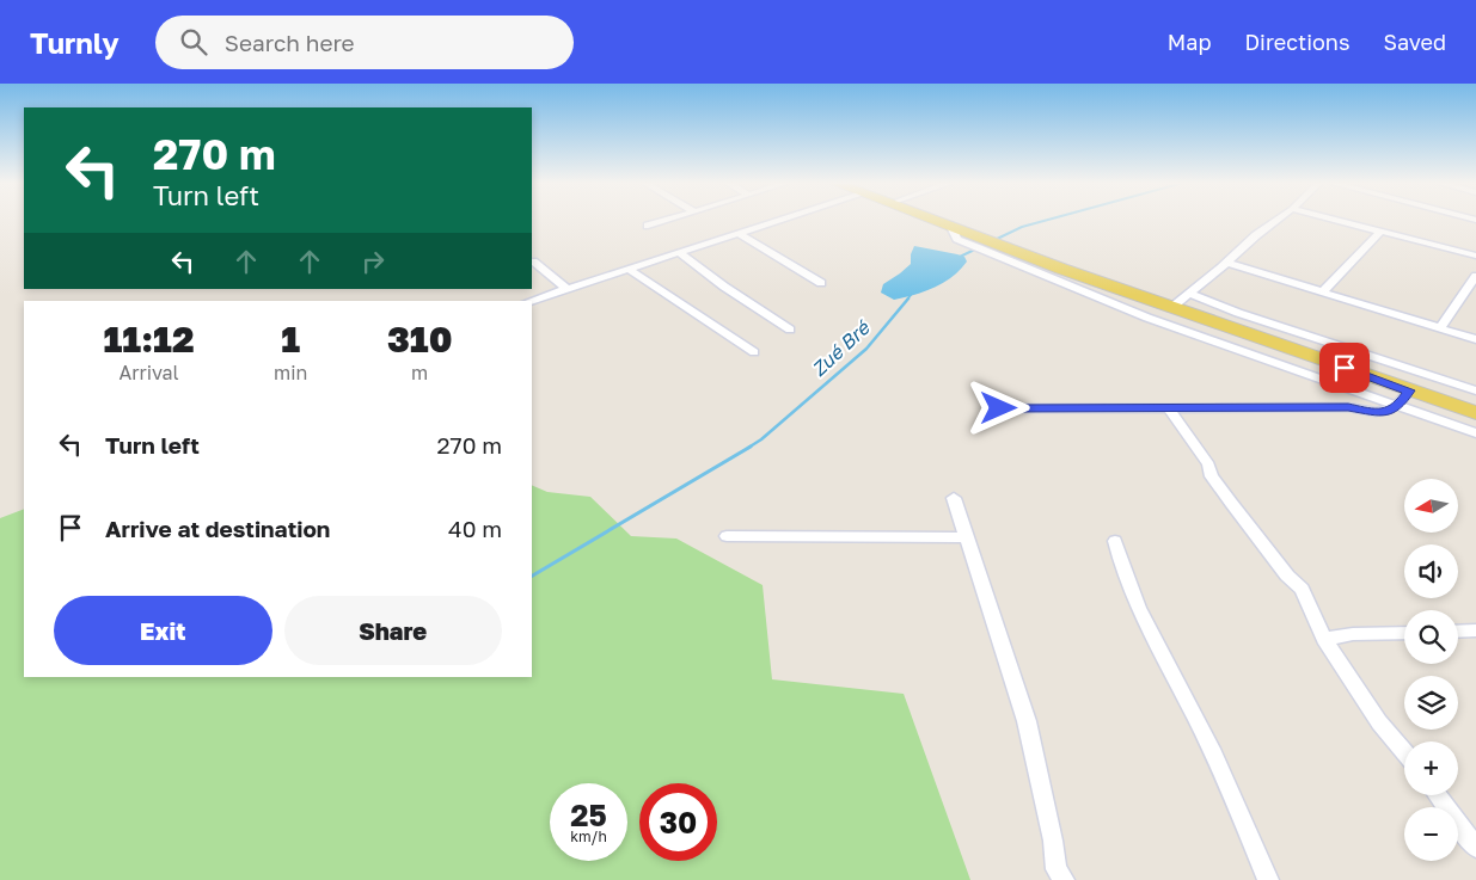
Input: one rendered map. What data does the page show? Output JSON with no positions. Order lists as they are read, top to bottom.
{
  "water": ["Zué Bré"],
  "north": "left",
  "page": {
    "header": "Turnly",
    "search": "Search here",
    "nav": ["Map", "Directions", "Saved"],
    "turn": ["270 m", "Turn left"],
    "eta": [
      "11:12",
      "Arrival",
      "1",
      "min",
      "310",
      "m"
    ],
    "list": [
      {
        "name": "Turn left",
        "value": "270 m"
      },
      {
        "name": "Arrive at destination",
        "value": "40 m"
      }
    ],
    "map_buttons": ["+", "−"],
    "buttons": ["Exit", "Share"],
    "speed": "25 km/h",
    "limit": "30"
  }
}
